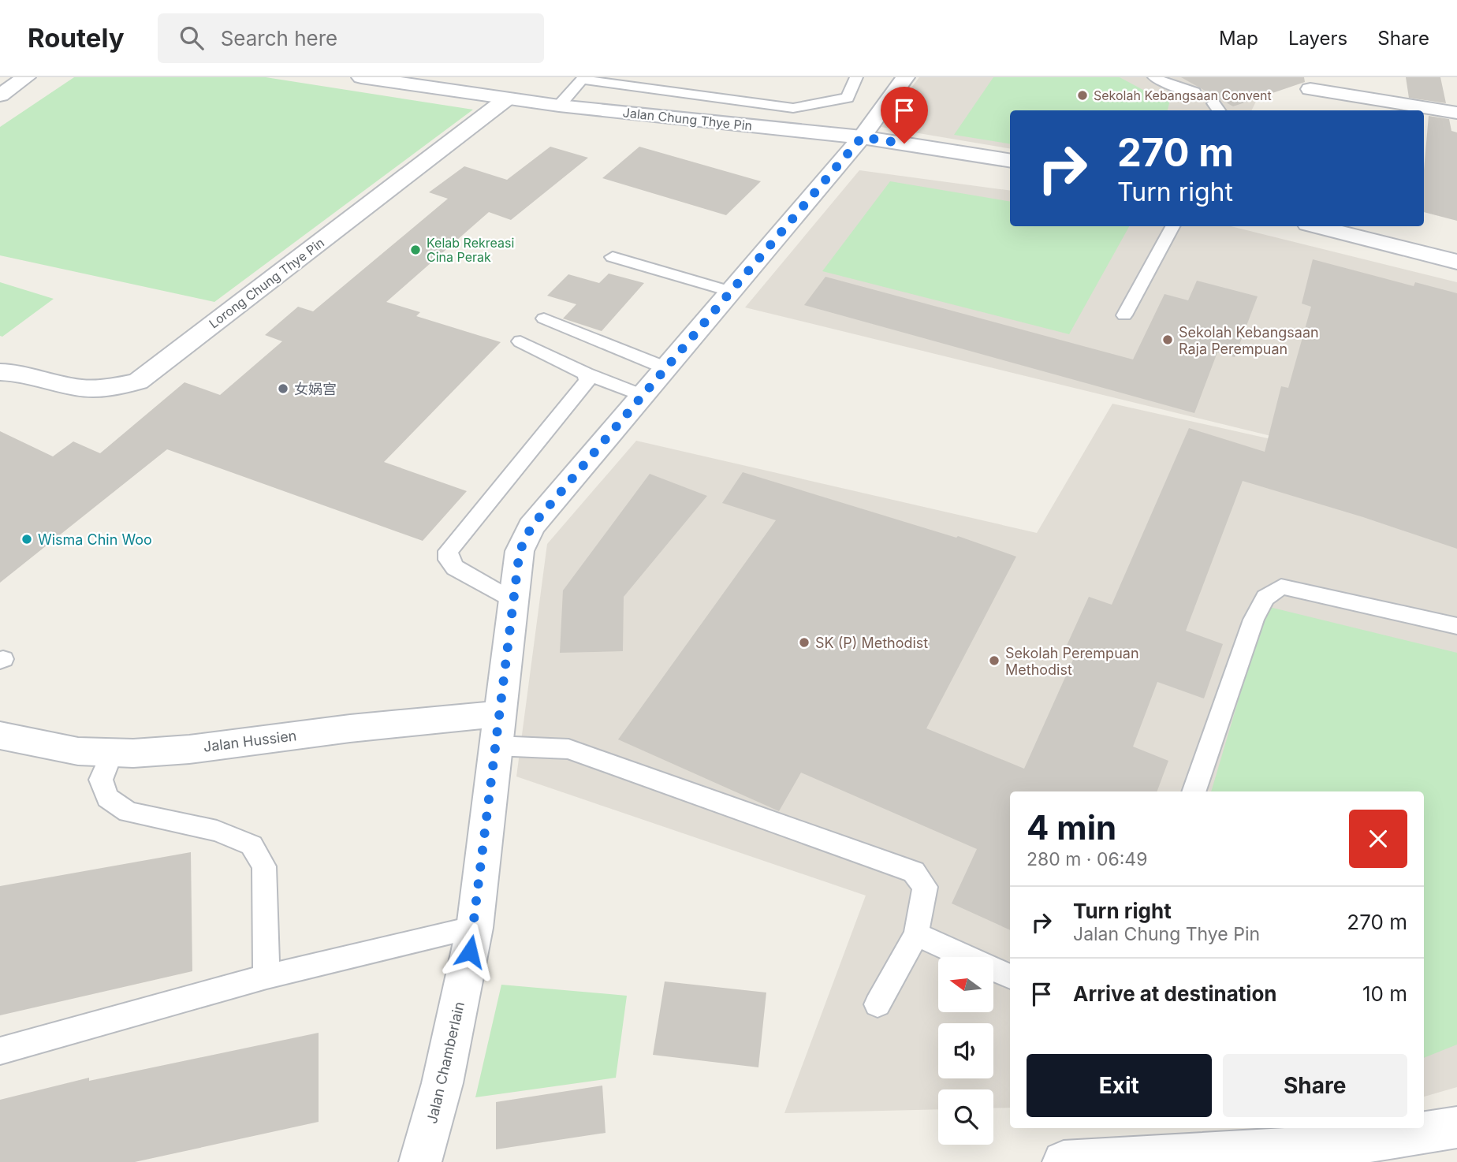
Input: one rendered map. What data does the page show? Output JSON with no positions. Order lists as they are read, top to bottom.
{
  "streets": {
    "street": [
      "Jalan Chung Thye Pin",
      "Lorong Chung Thye Pin",
      "Jalan Hussien",
      "Jalan Chamberlain"
    ]
  },
  "crossings": [
    ["Jalan Chung Thye Pin", "Lorong Chung Thye Pin"],
    ["Jalan Chung Thye Pin", "Jalan Chamberlain"],
    ["Jalan Hussien", "Jalan Chamberlain"]
  ],
  "places": [
    "Sekolah Kebangsaan Convent",
    "Kelab Rekreasi Cina Perak",
    "Sekolah Kebangsaan Raja Perempuan",
    "女娲宫",
    "Wisma Chin Woo",
    "SK (P) Methodist",
    "Sekolah Perempuan Methodist"
  ],
  "north": "left",
  "page": {
    "header": "Routely",
    "search": "Search here",
    "nav": ["Map", "Layers", "Share"],
    "turn": ["270 m", "Turn right"],
    "heading": ["4 min", "280 m · 06:49"],
    "list": [
      {
        "name": "Turn right",
        "note": "Jalan Chung Thye Pin",
        "value": "270 m"
      },
      {
        "name": "Arrive at destination",
        "value": "10 m"
      }
    ],
    "buttons": ["Exit", "Share"]
  }
}
